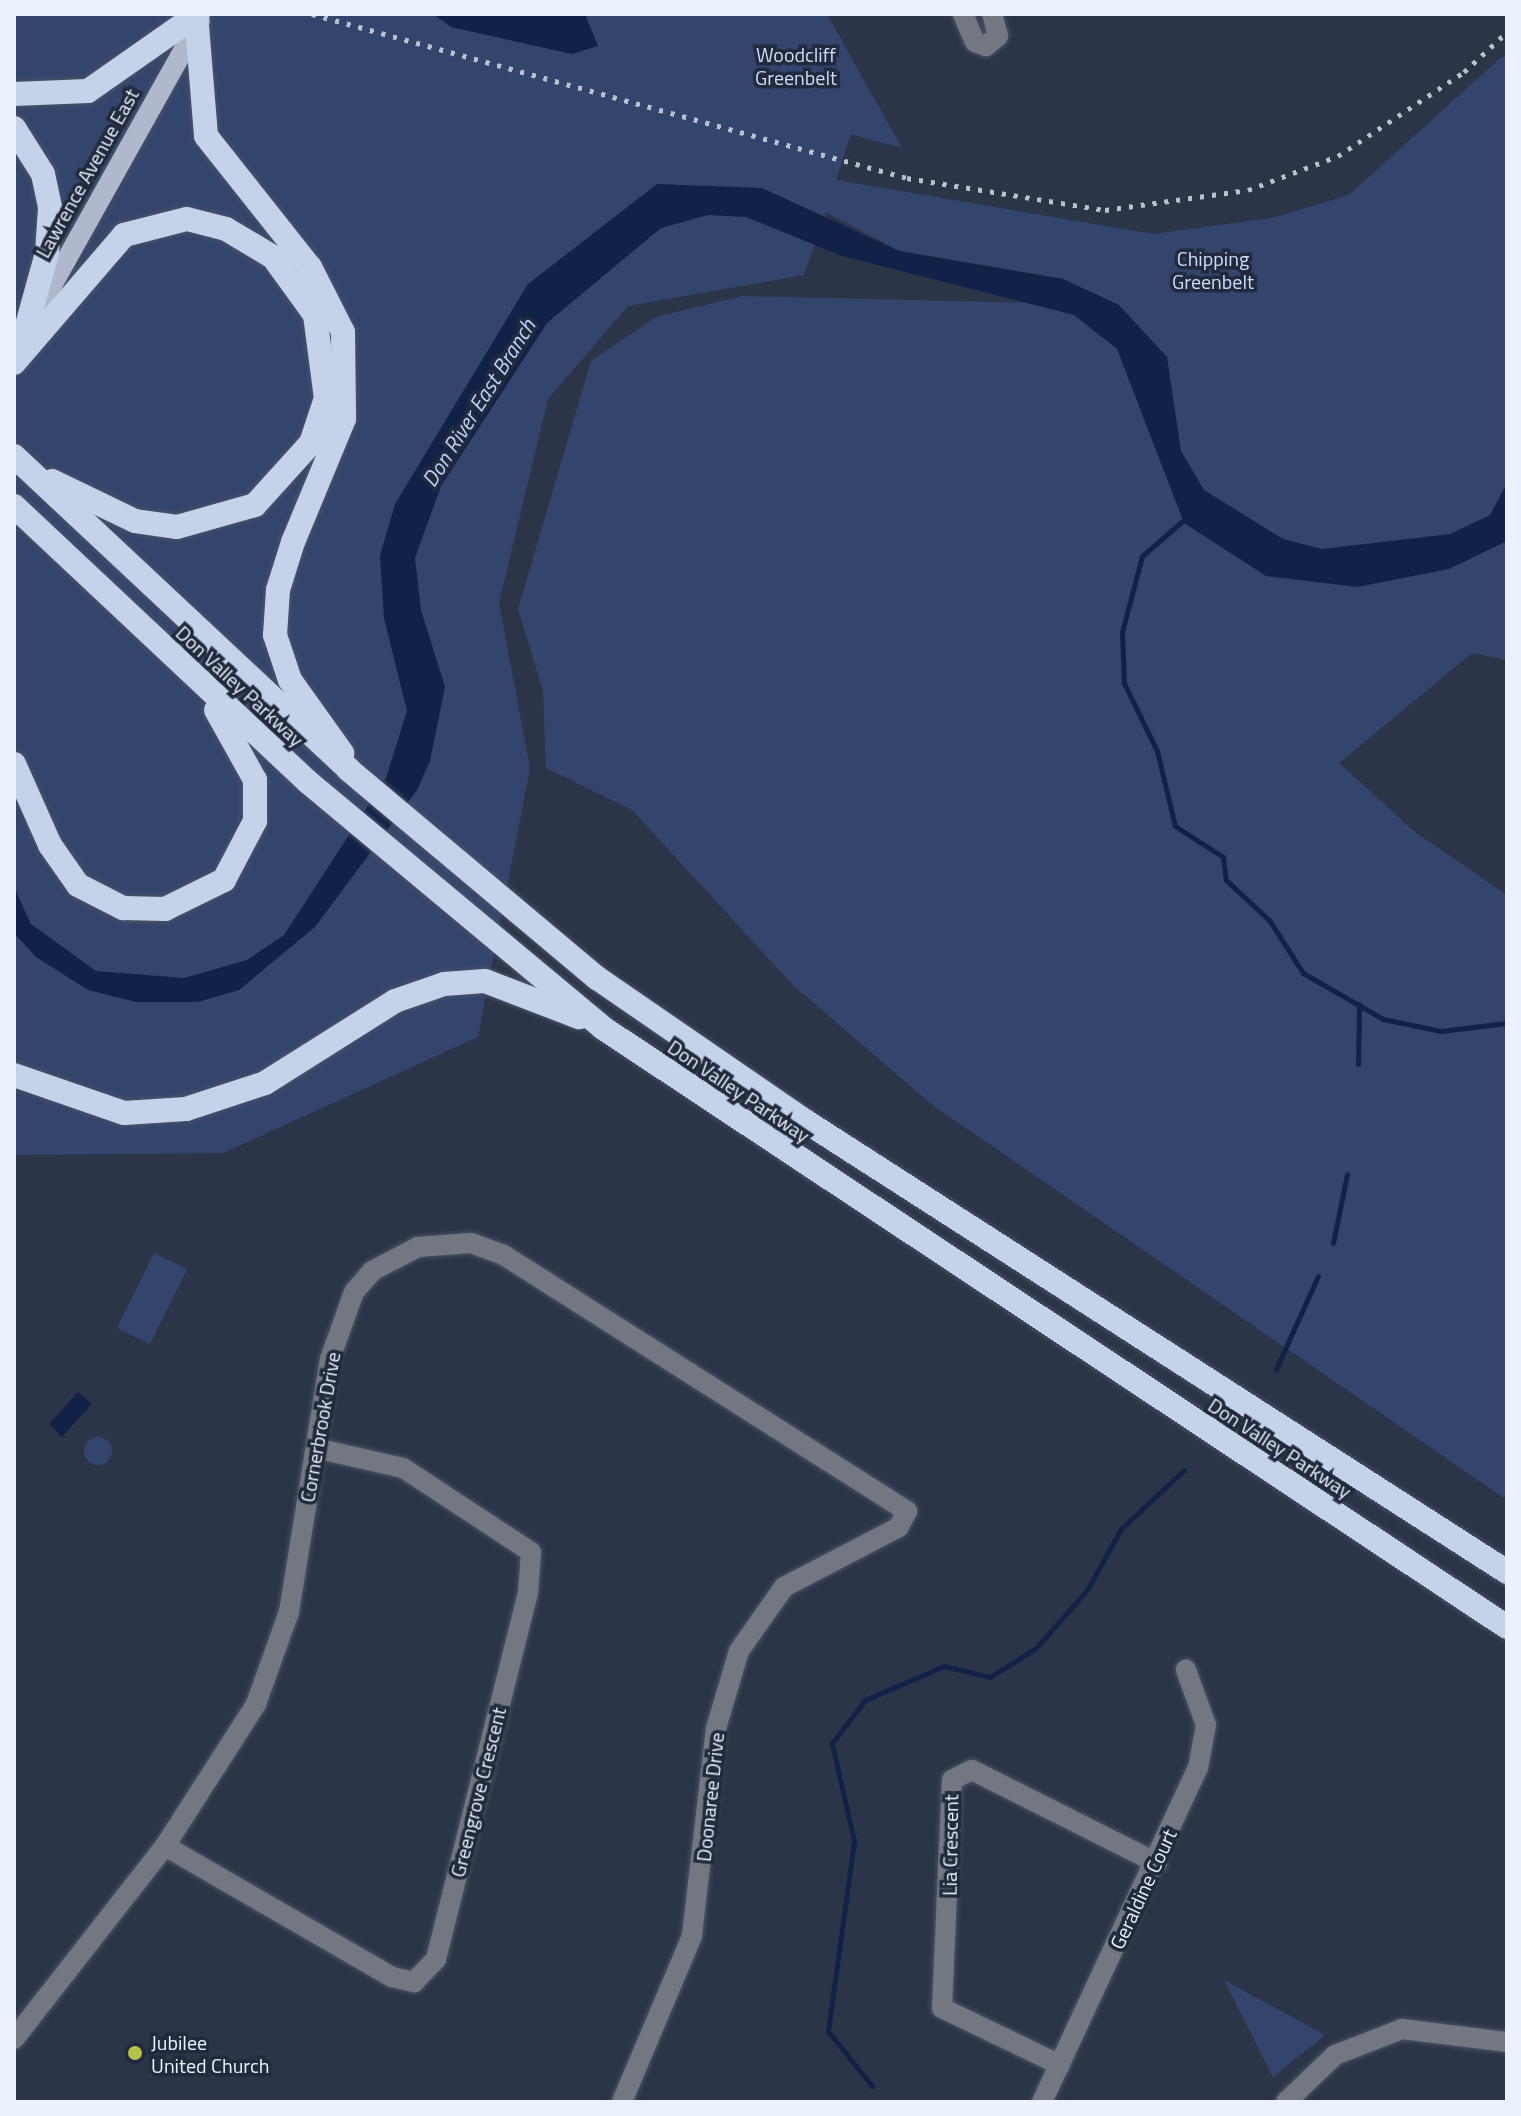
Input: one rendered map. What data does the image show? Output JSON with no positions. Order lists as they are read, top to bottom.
{
  "streets": {
    "highway": ["Don Valley Parkway"],
    "main road": ["Lawrence Avenue East"],
    "street": [
      "Cornerbrook Drive",
      "Greengrove Crescent",
      "Doonaree Drive",
      "Lia Crescent",
      "Geraldine Court"
    ]
  },
  "crossings": [
    ["Cornerbrook Drive", "Greengrove Crescent"],
    ["Cornerbrook Drive", "Doonaree Drive"],
    ["Lia Crescent", "Geraldine Court"]
  ],
  "water": ["Don River East Branch"],
  "parks": ["Woodcliff Greenbelt", "Chipping Greenbelt"],
  "places": ["Jubilee United Church"]
}
